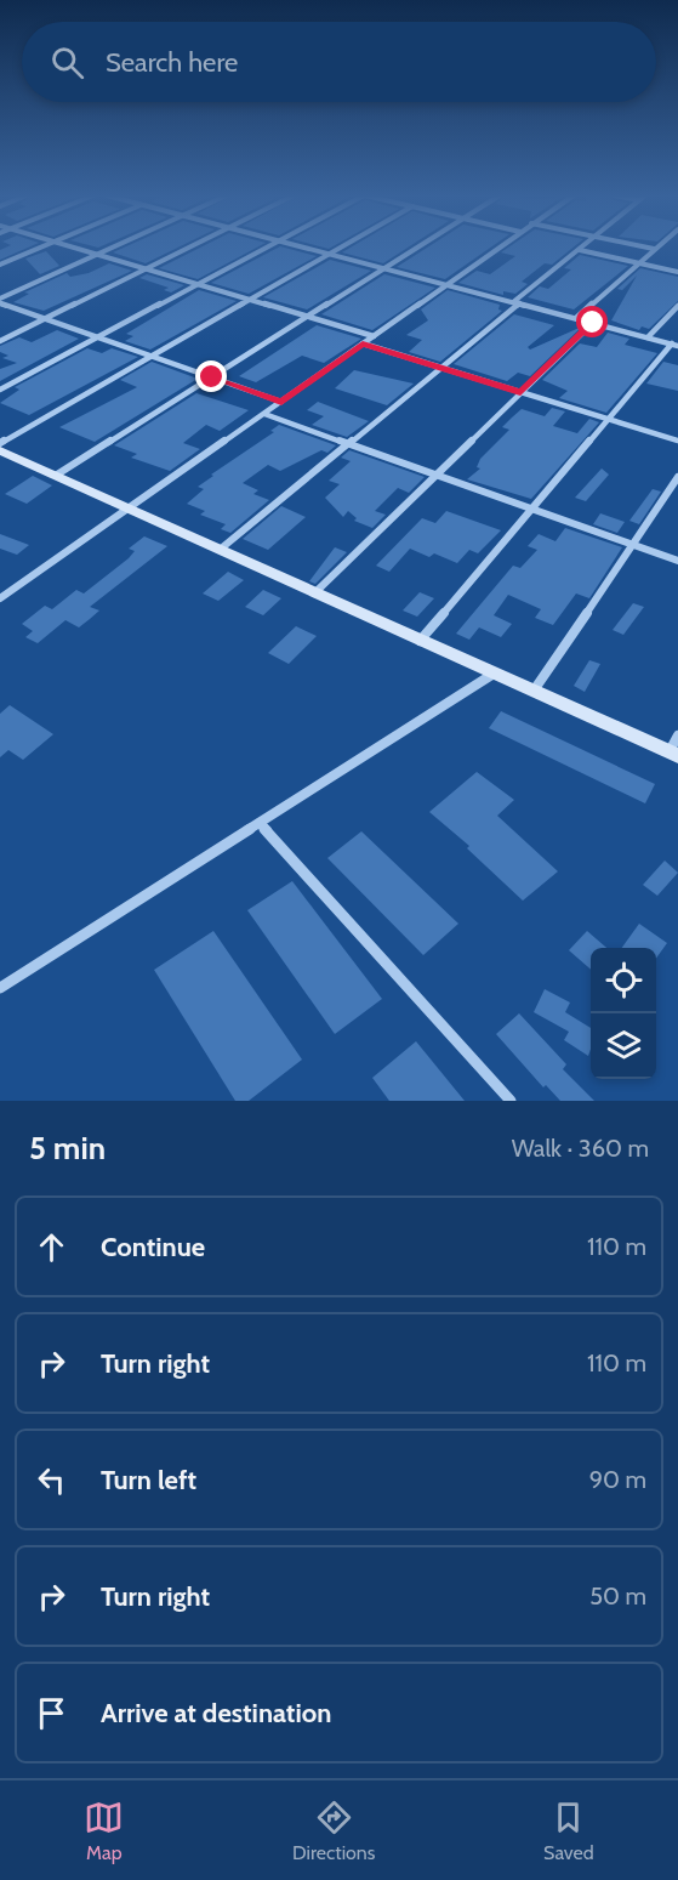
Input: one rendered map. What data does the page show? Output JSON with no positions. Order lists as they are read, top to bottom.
{
  "page": {
    "search": "Search here",
    "heading": ["5 min", "Walk · 360 m"],
    "list": [
      ["Continue", "110 m"],
      ["Turn right", "110 m"],
      ["Turn left", "90 m"],
      ["Turn right", "50 m"],
      "Arrive at destination"
    ],
    "nav": ["Map", "Directions", "Saved"]
  }
}
